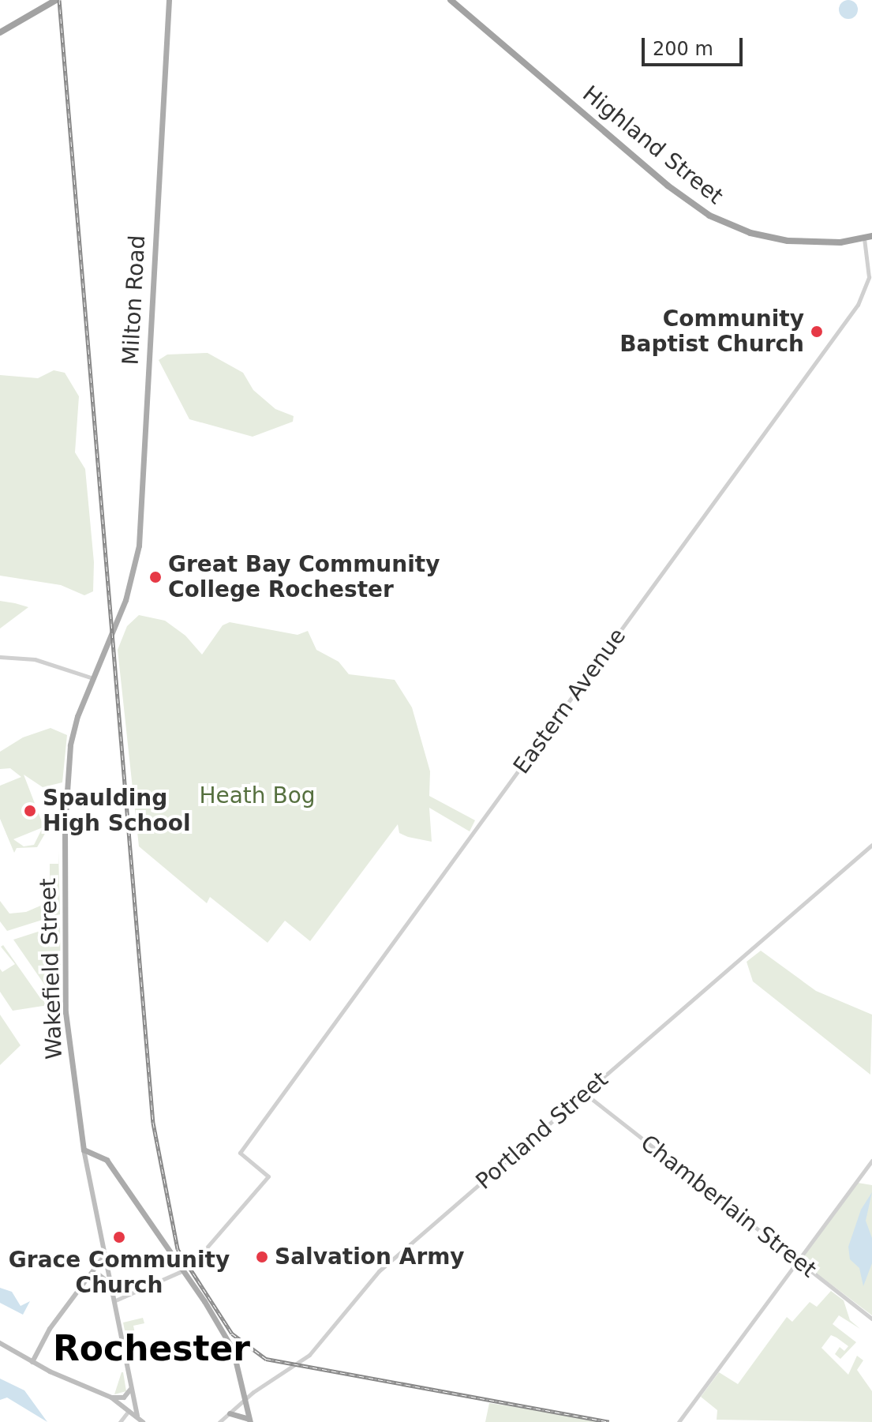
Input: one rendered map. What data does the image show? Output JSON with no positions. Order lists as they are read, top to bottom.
{
  "streets": {
    "highway": ["Highland Street"],
    "main road": ["Milton Road", "Wakefield Street"],
    "street": ["Eastern Avenue", "Portland Street", "Chamberlain Street"]
  },
  "crossings": [
    ["Highland Street", "Eastern Avenue"],
    ["Milton Road", "Wakefield Street"],
    ["Portland Street", "Chamberlain Street"]
  ],
  "districts": ["Rochester"],
  "parks": ["Heath Bog"],
  "places": [
    "Community Baptist Church",
    "Great Bay Community College Rochester",
    "Spaulding High School",
    "Grace Community Church",
    "Salvation Army"
  ],
  "scale_bar": "200 m"
}
